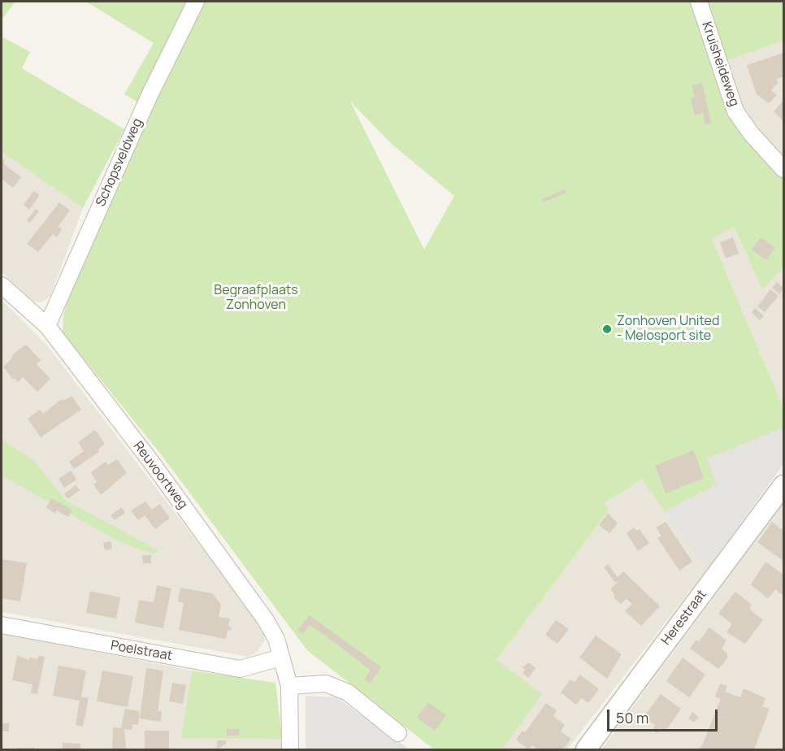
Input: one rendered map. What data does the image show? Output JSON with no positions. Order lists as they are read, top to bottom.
{
  "streets": {
    "street": [
      "Kruisheideweg",
      "Schopsveldweg",
      "Reuvoortweg",
      "Herestraat",
      "Poelstraat"
    ]
  },
  "crossings": [
    ["Schopsveldweg", "Reuvoortweg"],
    ["Reuvoortweg", "Poelstraat"]
  ],
  "parks": ["Begraafplaats Zonhoven"],
  "places": ["Zonhoven United - Melosport site"],
  "scale_bar": "50 m"
}
